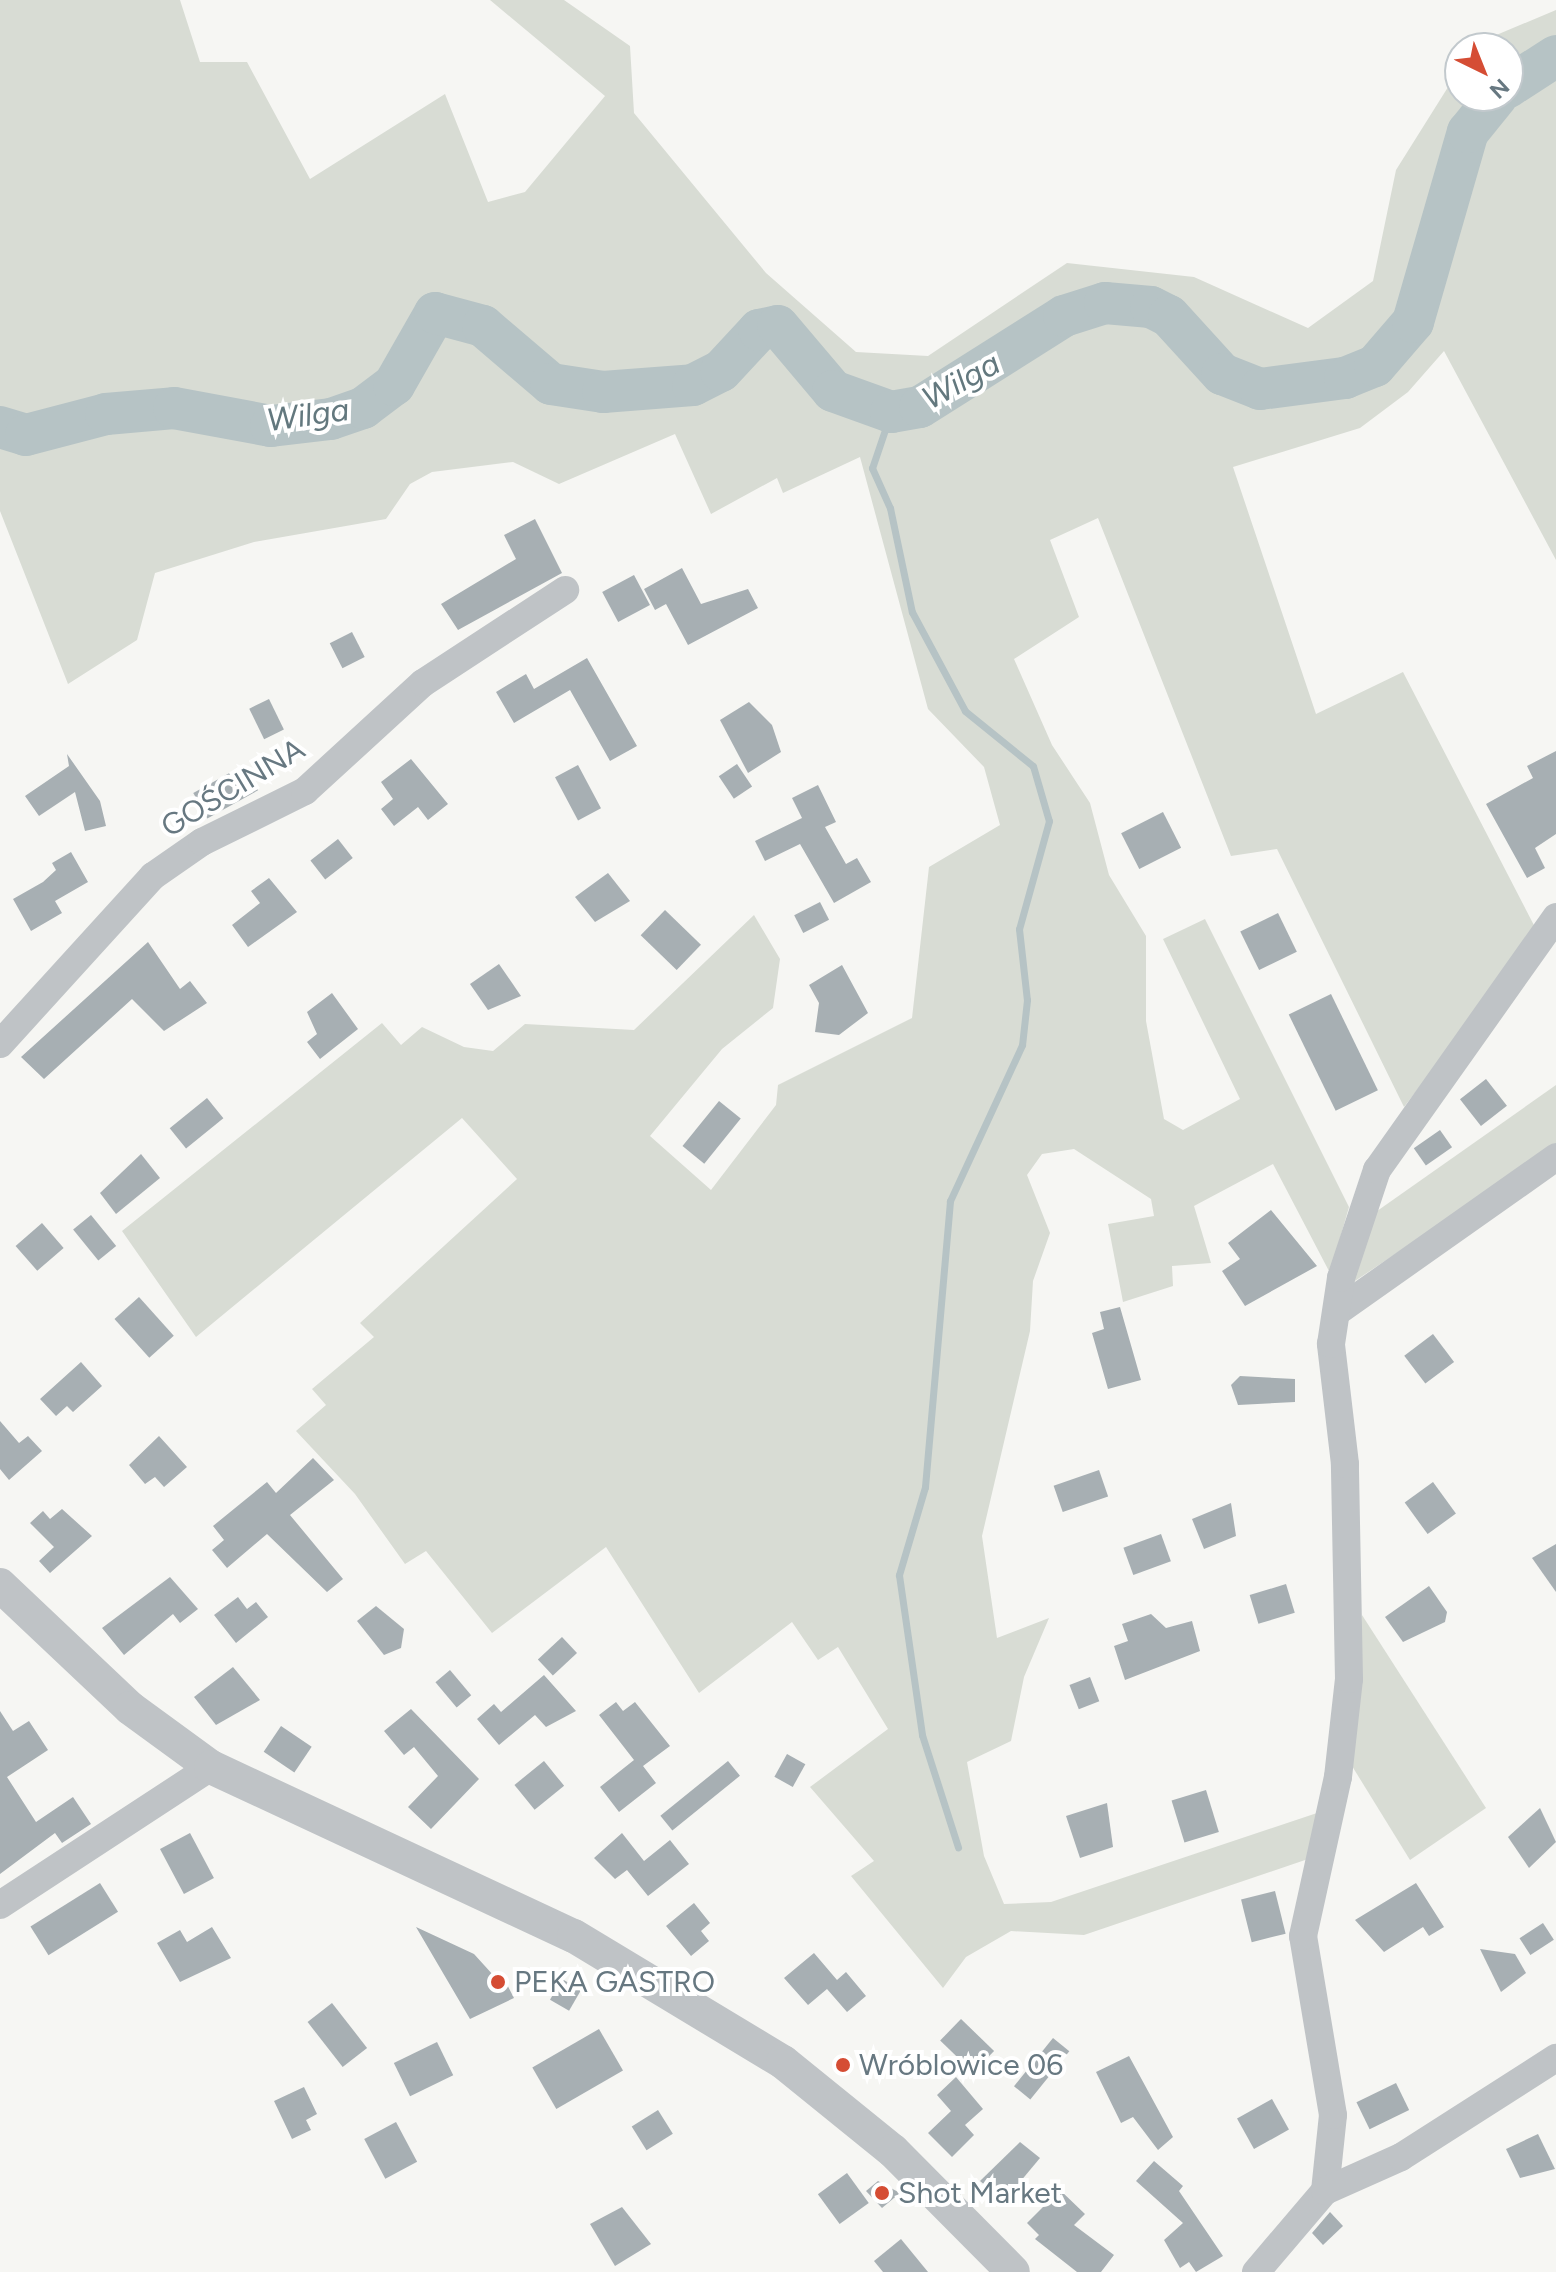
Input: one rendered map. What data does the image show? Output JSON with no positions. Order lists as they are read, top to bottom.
{
  "streets": {
    "street": ["GOŚCINNA"]
  },
  "water": ["Wilga"],
  "places": ["PEKA GASTRO", "Wróblowice 06", "Shot Market"],
  "north": "bottom right"
}
